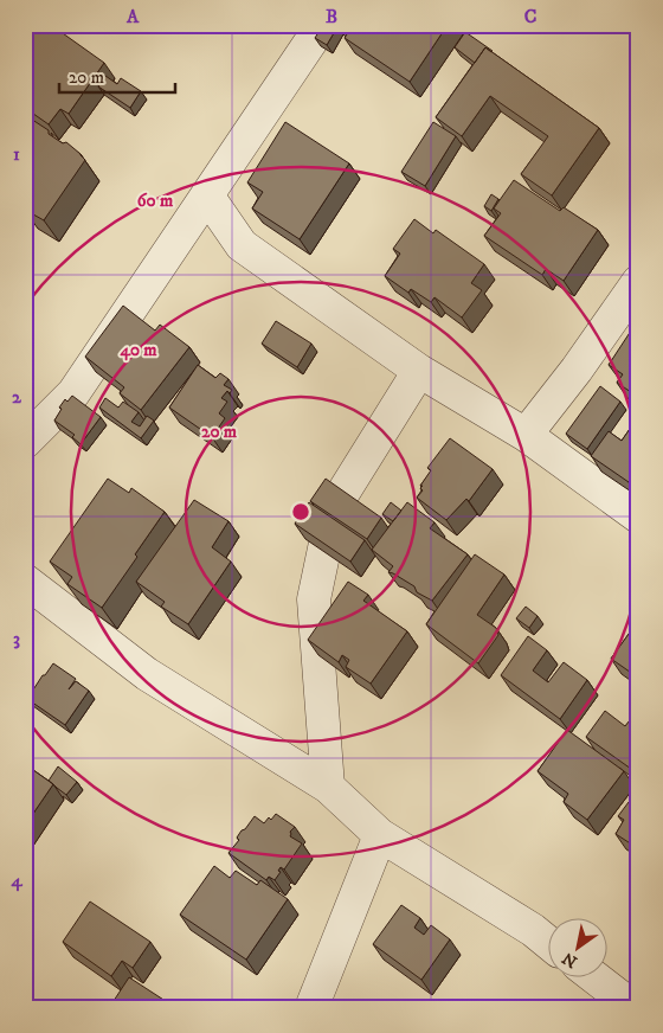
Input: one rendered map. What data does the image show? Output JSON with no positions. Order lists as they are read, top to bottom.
{
  "scale_bar": "20 m",
  "north": "bottom left",
  "grid": {
    "columns": ["A", "B", "C"],
    "rows": [
      "1",
      "2",
      "3",
      "4"
    ]
  },
  "rings": ["60 m", "40 m", "20 m"]
}
